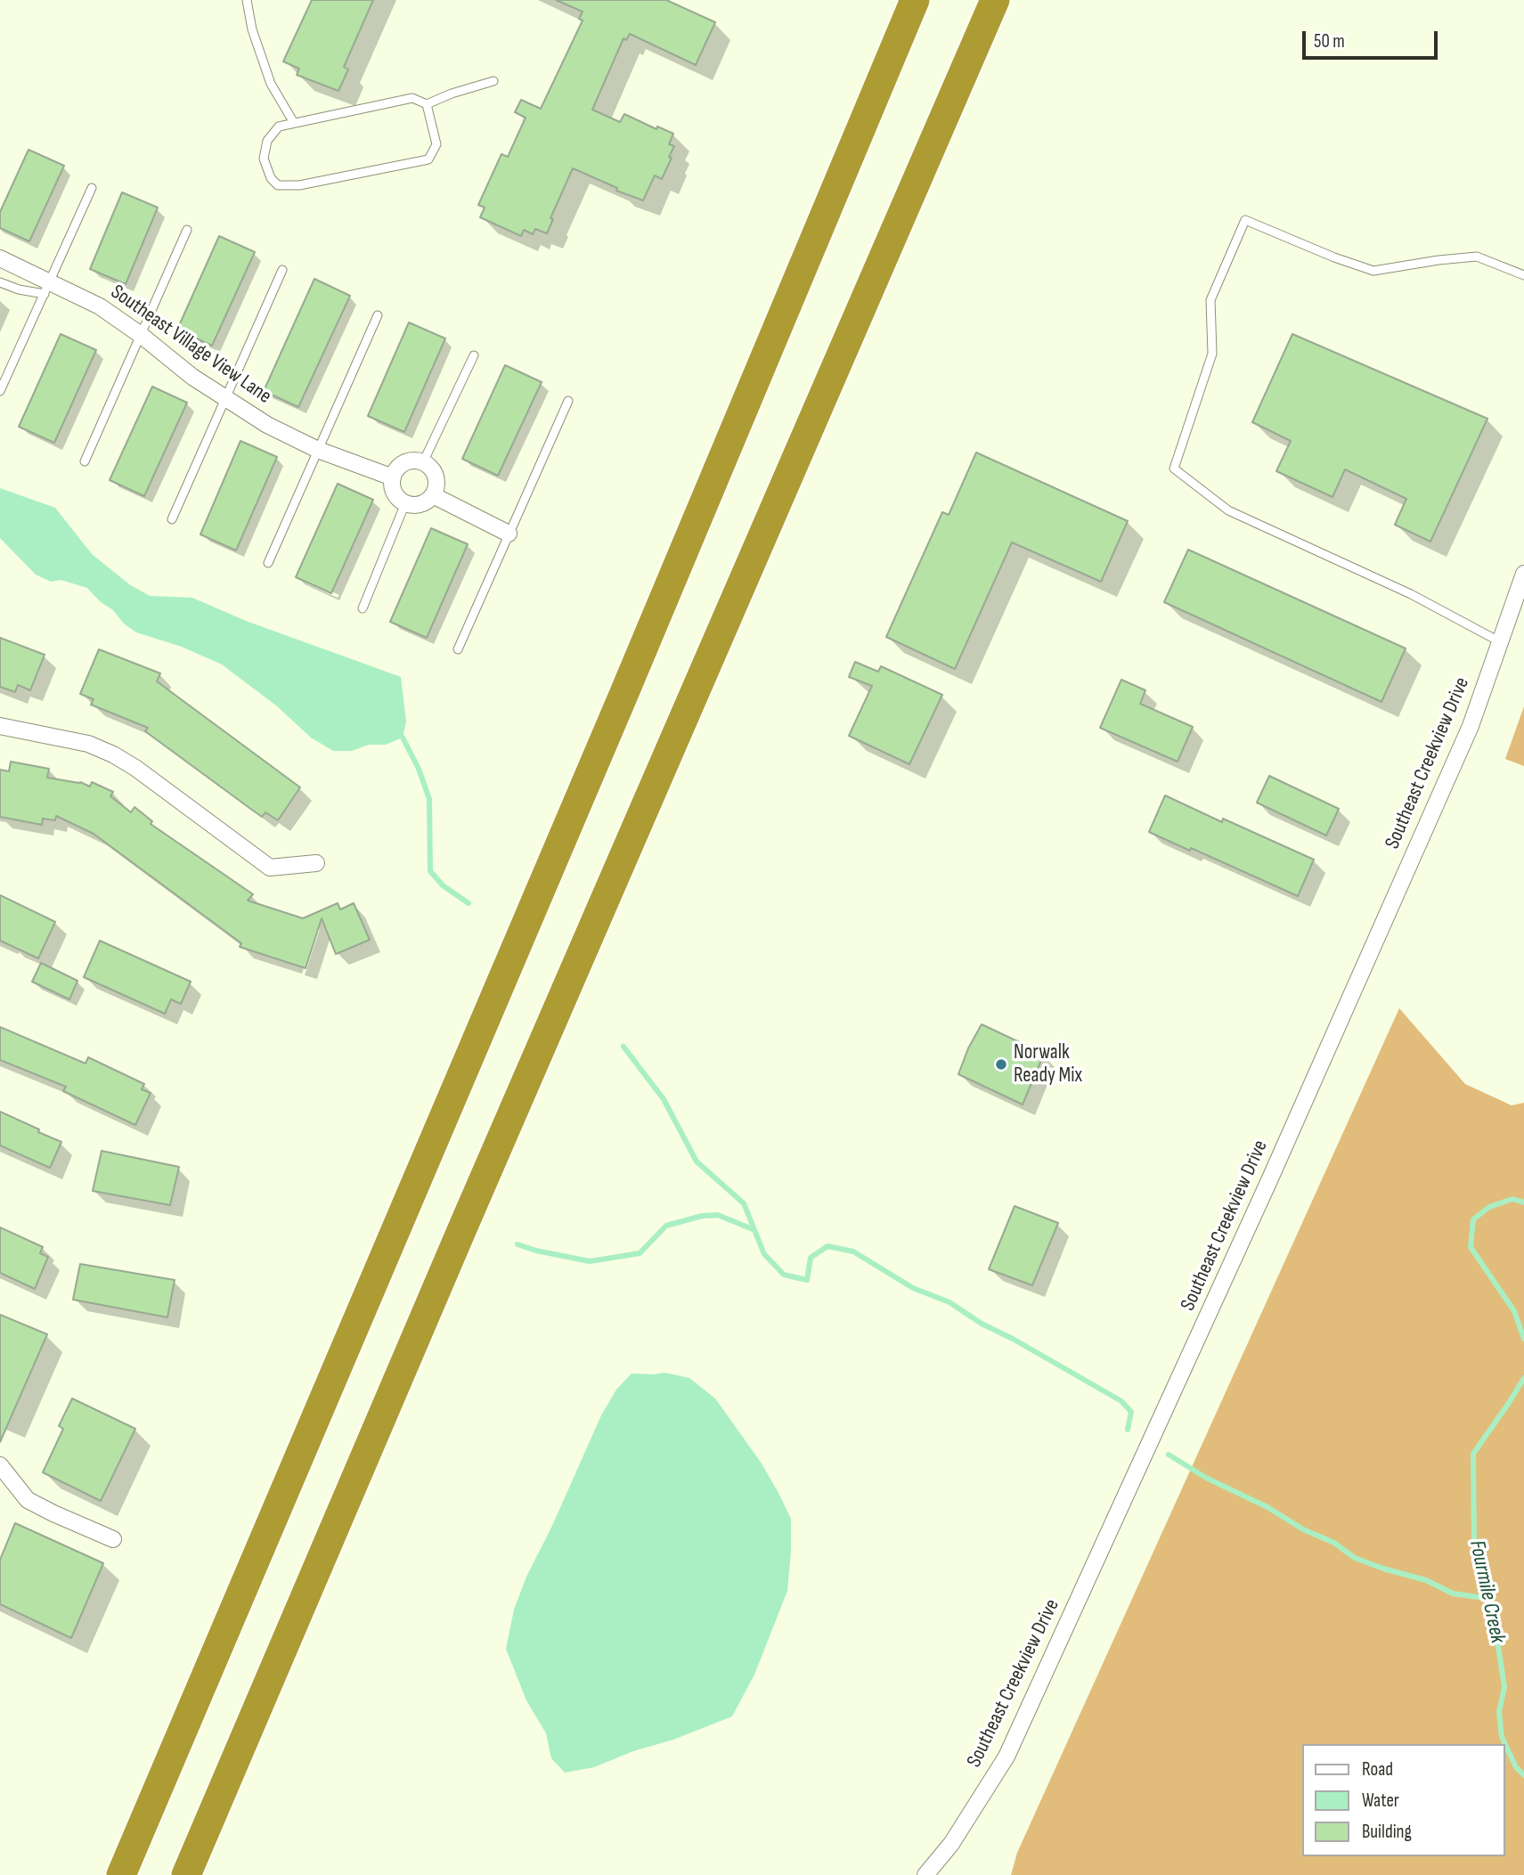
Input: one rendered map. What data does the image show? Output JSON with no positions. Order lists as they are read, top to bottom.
{
  "streets": {
    "street": ["Southeast Village View Lane", "Southeast Creekview Drive"]
  },
  "water": ["Fourmile Creek"],
  "places": ["Norwalk Ready Mix"],
  "legend": ["Road", "Water", "Building"],
  "scale_bar": "50 m"
}
